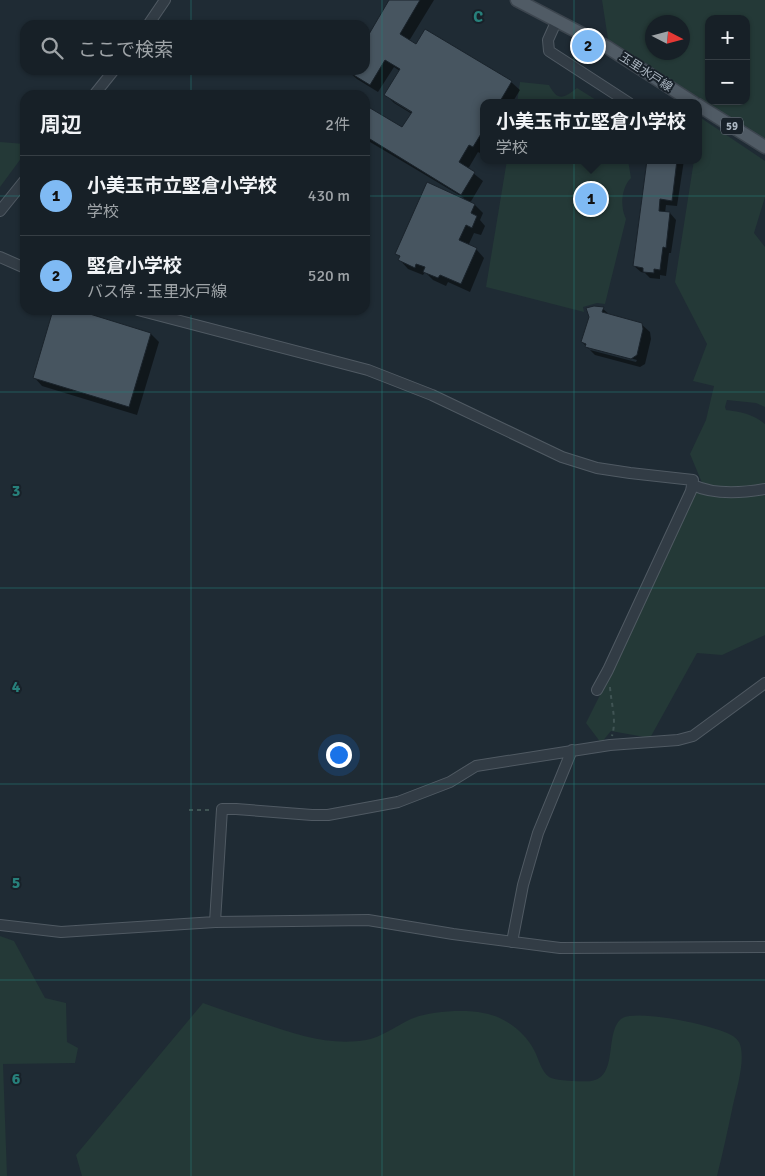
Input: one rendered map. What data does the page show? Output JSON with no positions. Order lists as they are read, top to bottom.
{
  "streets": {
    "main road": ["玉里水戸線", "59"]
  },
  "north": "right",
  "page": {
    "map_buttons": ["+", "−"],
    "search": "ここで検索",
    "pins": ["2", "1"],
    "heading": ["周辺", "2件"],
    "popup": ["小美玉市立堅倉小学校", "学校"],
    "list": [
      {
        "mark": "1",
        "name": "小美玉市立堅倉小学校",
        "note": "学校",
        "value": "430 m"
      },
      {
        "mark": "2",
        "name": "堅倉小学校",
        "note": "バス停 · 玉里水戸線",
        "value": "520 m"
      }
    ]
  },
  "grid": {
    "columns": ["C"],
    "rows": [
      "3",
      "4",
      "5",
      "6"
    ]
  }
}
